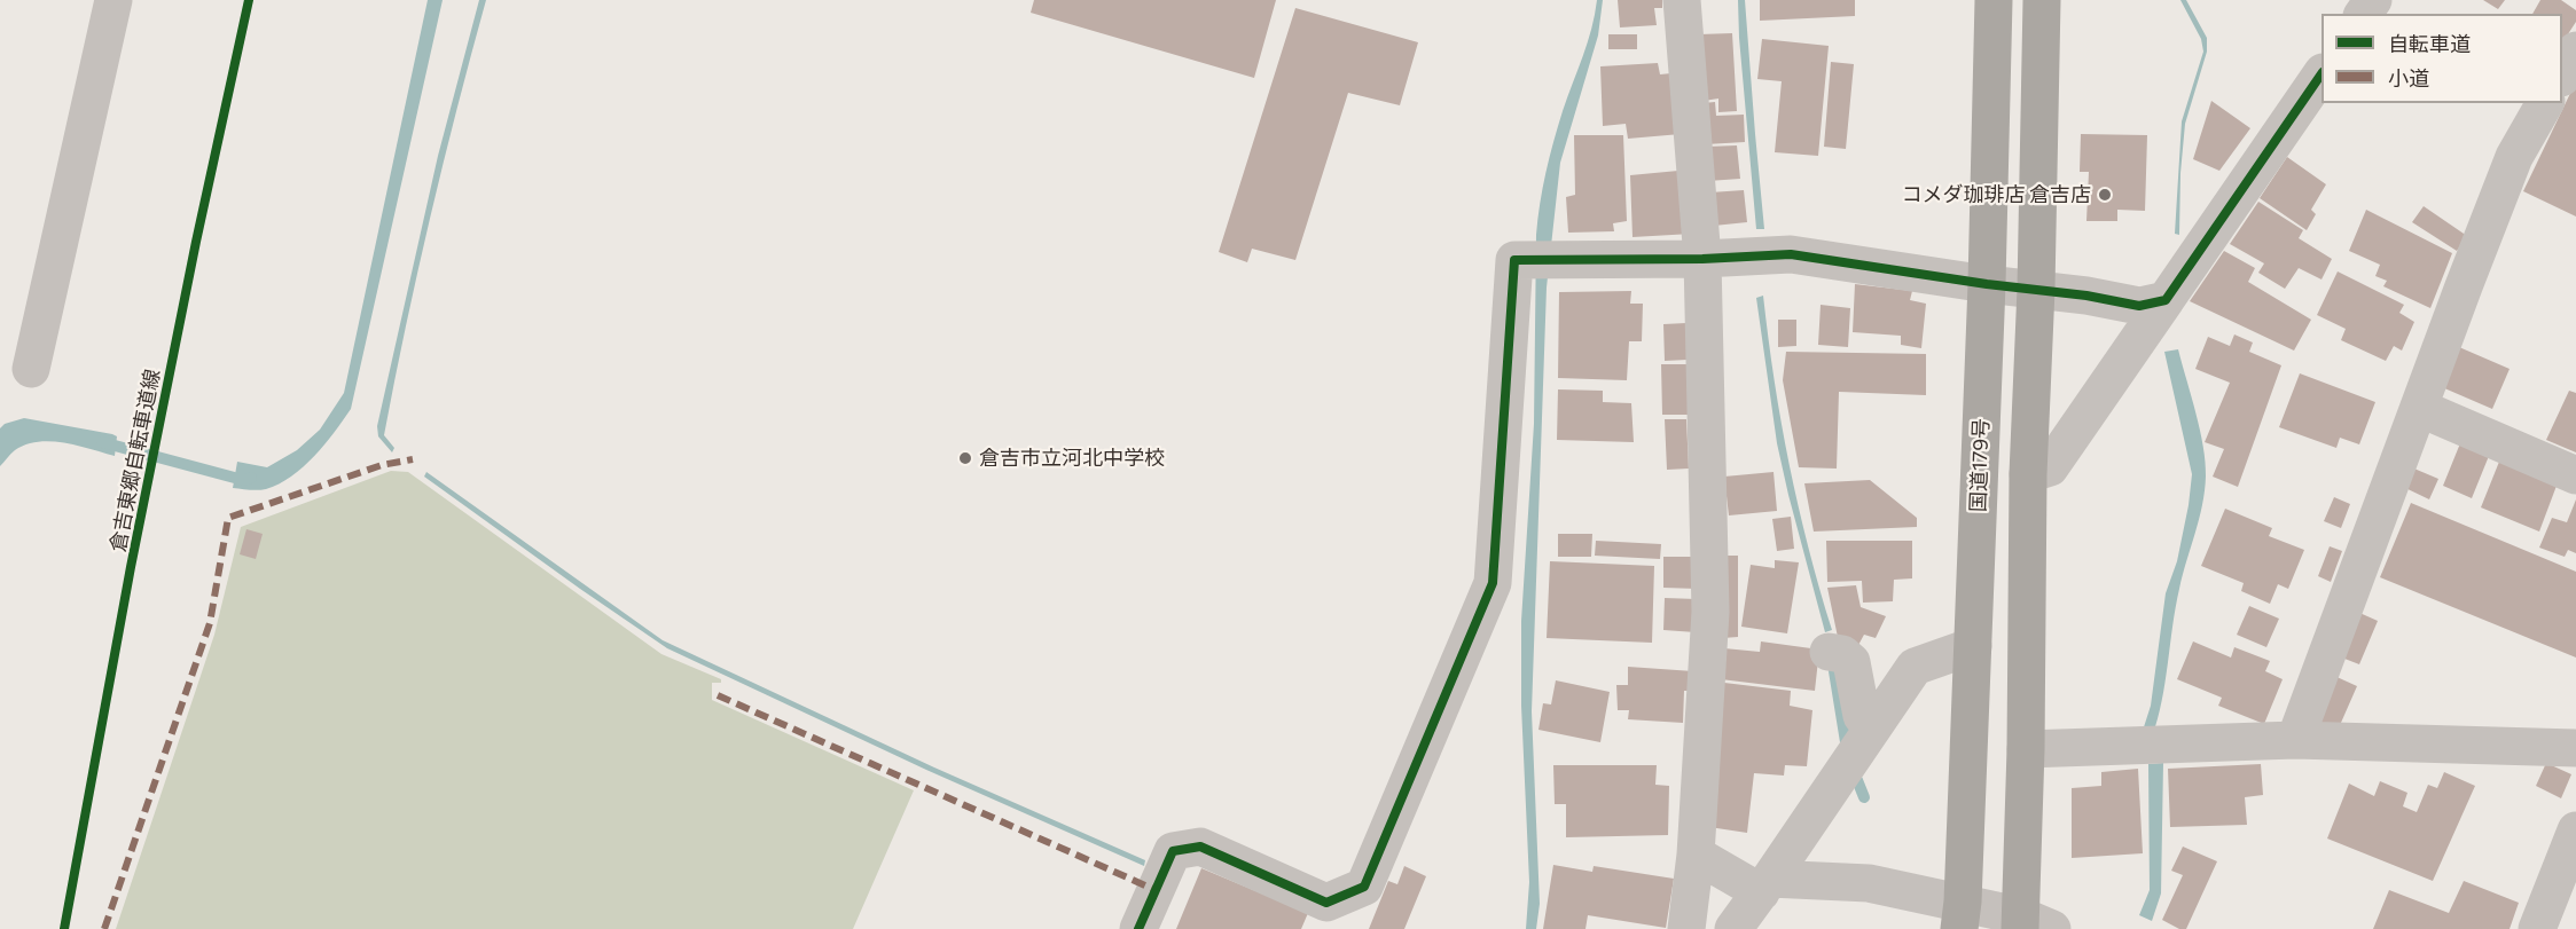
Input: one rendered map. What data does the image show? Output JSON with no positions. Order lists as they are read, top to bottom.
{
  "streets": {
    "highway": ["国道179号"],
    "cycle path": ["倉吉東郷自転車道線"]
  },
  "places": ["コメダ珈琲店 倉吉店", "倉吉市立河北中学校"],
  "legend": ["自転車道", "小道"]
}
